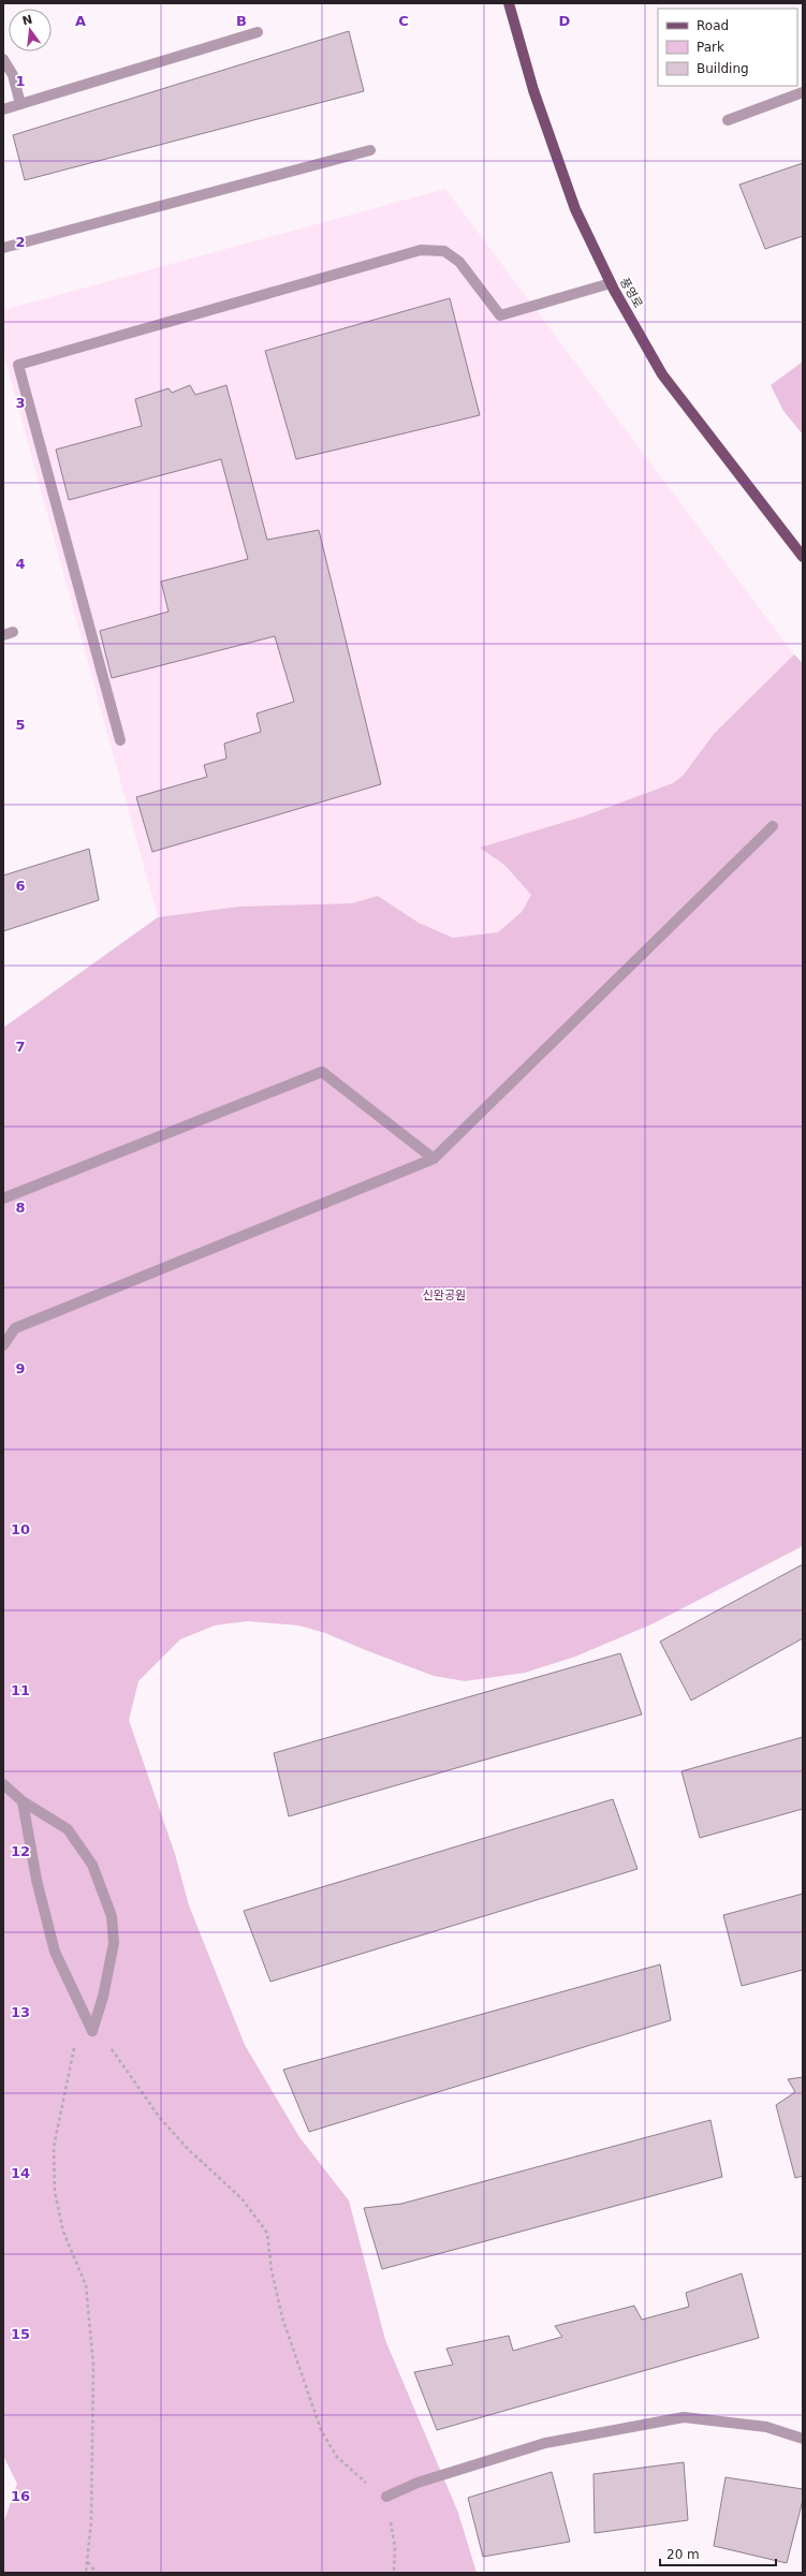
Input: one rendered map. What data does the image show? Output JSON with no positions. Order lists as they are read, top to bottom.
{
  "streets": {
    "main road": ["풍영로"]
  },
  "parks": ["신완공원"],
  "legend": ["Road", "Park", "Building"],
  "scale_bar": "20 m",
  "north": "top",
  "grid": {
    "columns": [
      "A",
      "B",
      "C",
      "D"
    ],
    "rows": [
      "1",
      "2",
      "3",
      "4",
      "5",
      "6",
      "7",
      "8",
      "9",
      "10",
      "11",
      "12",
      "13",
      "14",
      "15",
      "16"
    ]
  }
}
